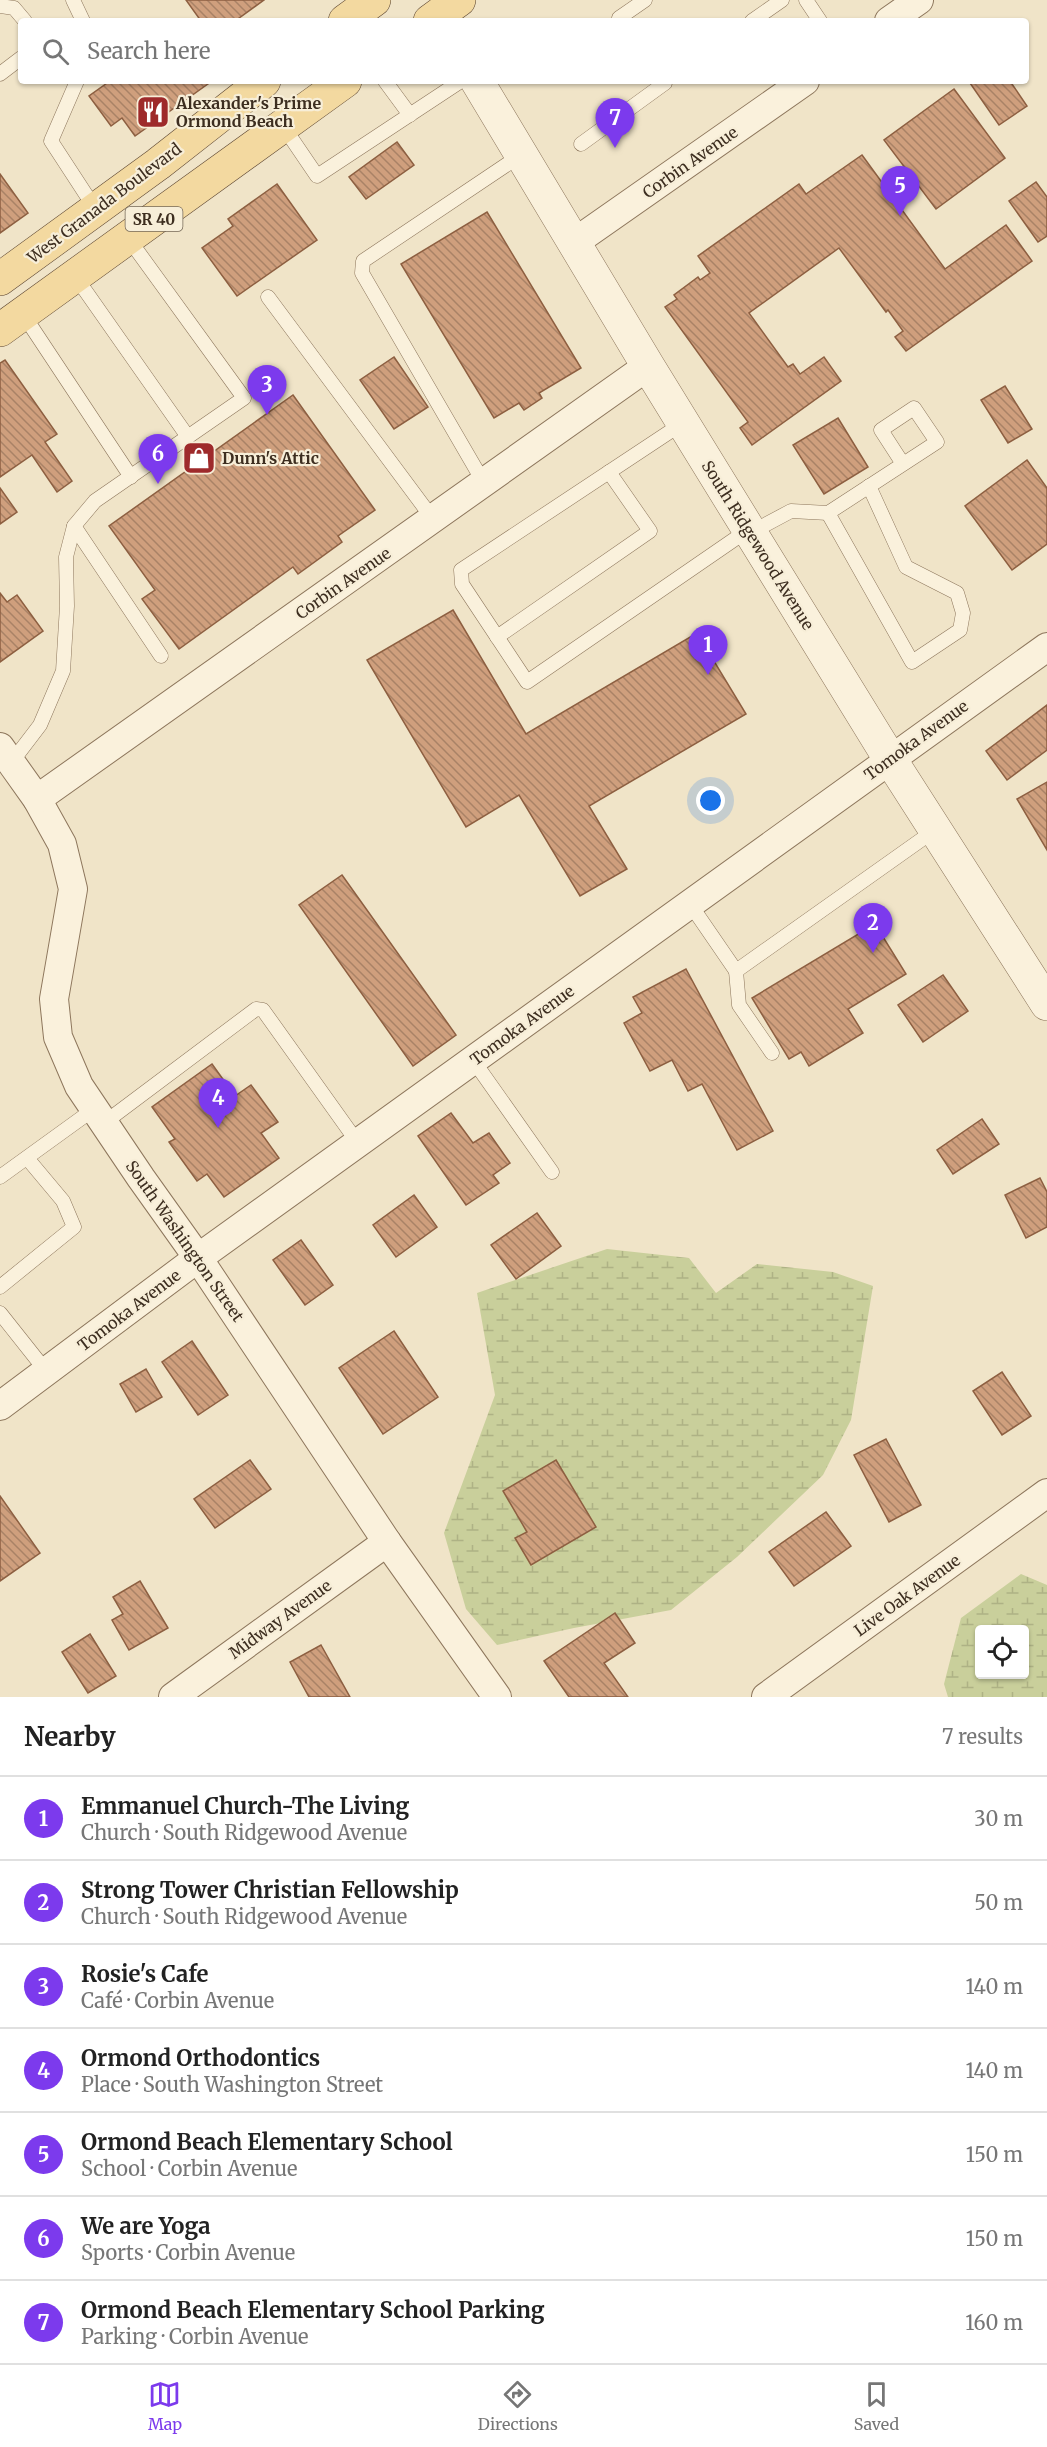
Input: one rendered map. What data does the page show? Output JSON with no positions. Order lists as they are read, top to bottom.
{
  "streets": {
    "main road": ["West Granada Boulevard", "SR 40"],
    "street": [
      "Corbin Avenue",
      "South Ridgewood Avenue",
      "Tomoka Avenue",
      "South Washington Street",
      "Live Oak Avenue",
      "Midway Avenue"
    ]
  },
  "crossings": [
    ["Corbin Avenue", "South Ridgewood Avenue"],
    ["Corbin Avenue", "South Washington Street"],
    ["South Ridgewood Avenue", "Tomoka Avenue"],
    ["Tomoka Avenue", "South Washington Street"],
    ["South Washington Street", "Midway Avenue"]
  ],
  "places": {
    "restaurant": ["Alexander's Prime Ormond Beach"],
    "shop": ["Dunn's Attic"]
  },
  "page": {
    "search": "Search here",
    "pins": [
      "7",
      "5",
      "3",
      "6",
      "1",
      "2",
      "4"
    ],
    "heading": ["Nearby", "7 results"],
    "list": [
      {
        "mark": "1",
        "name": "Emmanuel Church-The Living",
        "note": "Church · South Ridgewood Avenue",
        "value": "30 m"
      },
      {
        "mark": "2",
        "name": "Strong Tower Christian Fellowship",
        "note": "Church · South Ridgewood Avenue",
        "value": "50 m"
      },
      {
        "mark": "3",
        "name": "Rosie's Cafe",
        "note": "Café · Corbin Avenue",
        "value": "140 m"
      },
      {
        "mark": "4",
        "name": "Ormond Orthodontics",
        "note": "Place · South Washington Street",
        "value": "140 m"
      },
      {
        "mark": "5",
        "name": "Ormond Beach Elementary School",
        "note": "School · Corbin Avenue",
        "value": "150 m"
      },
      {
        "mark": "6",
        "name": "We are Yoga",
        "note": "Sports · Corbin Avenue",
        "value": "150 m"
      },
      {
        "mark": "7",
        "name": "Ormond Beach Elementary School Parking",
        "note": "Parking · Corbin Avenue",
        "value": "160 m"
      }
    ],
    "nav": ["Map", "Directions", "Saved"]
  }
}
